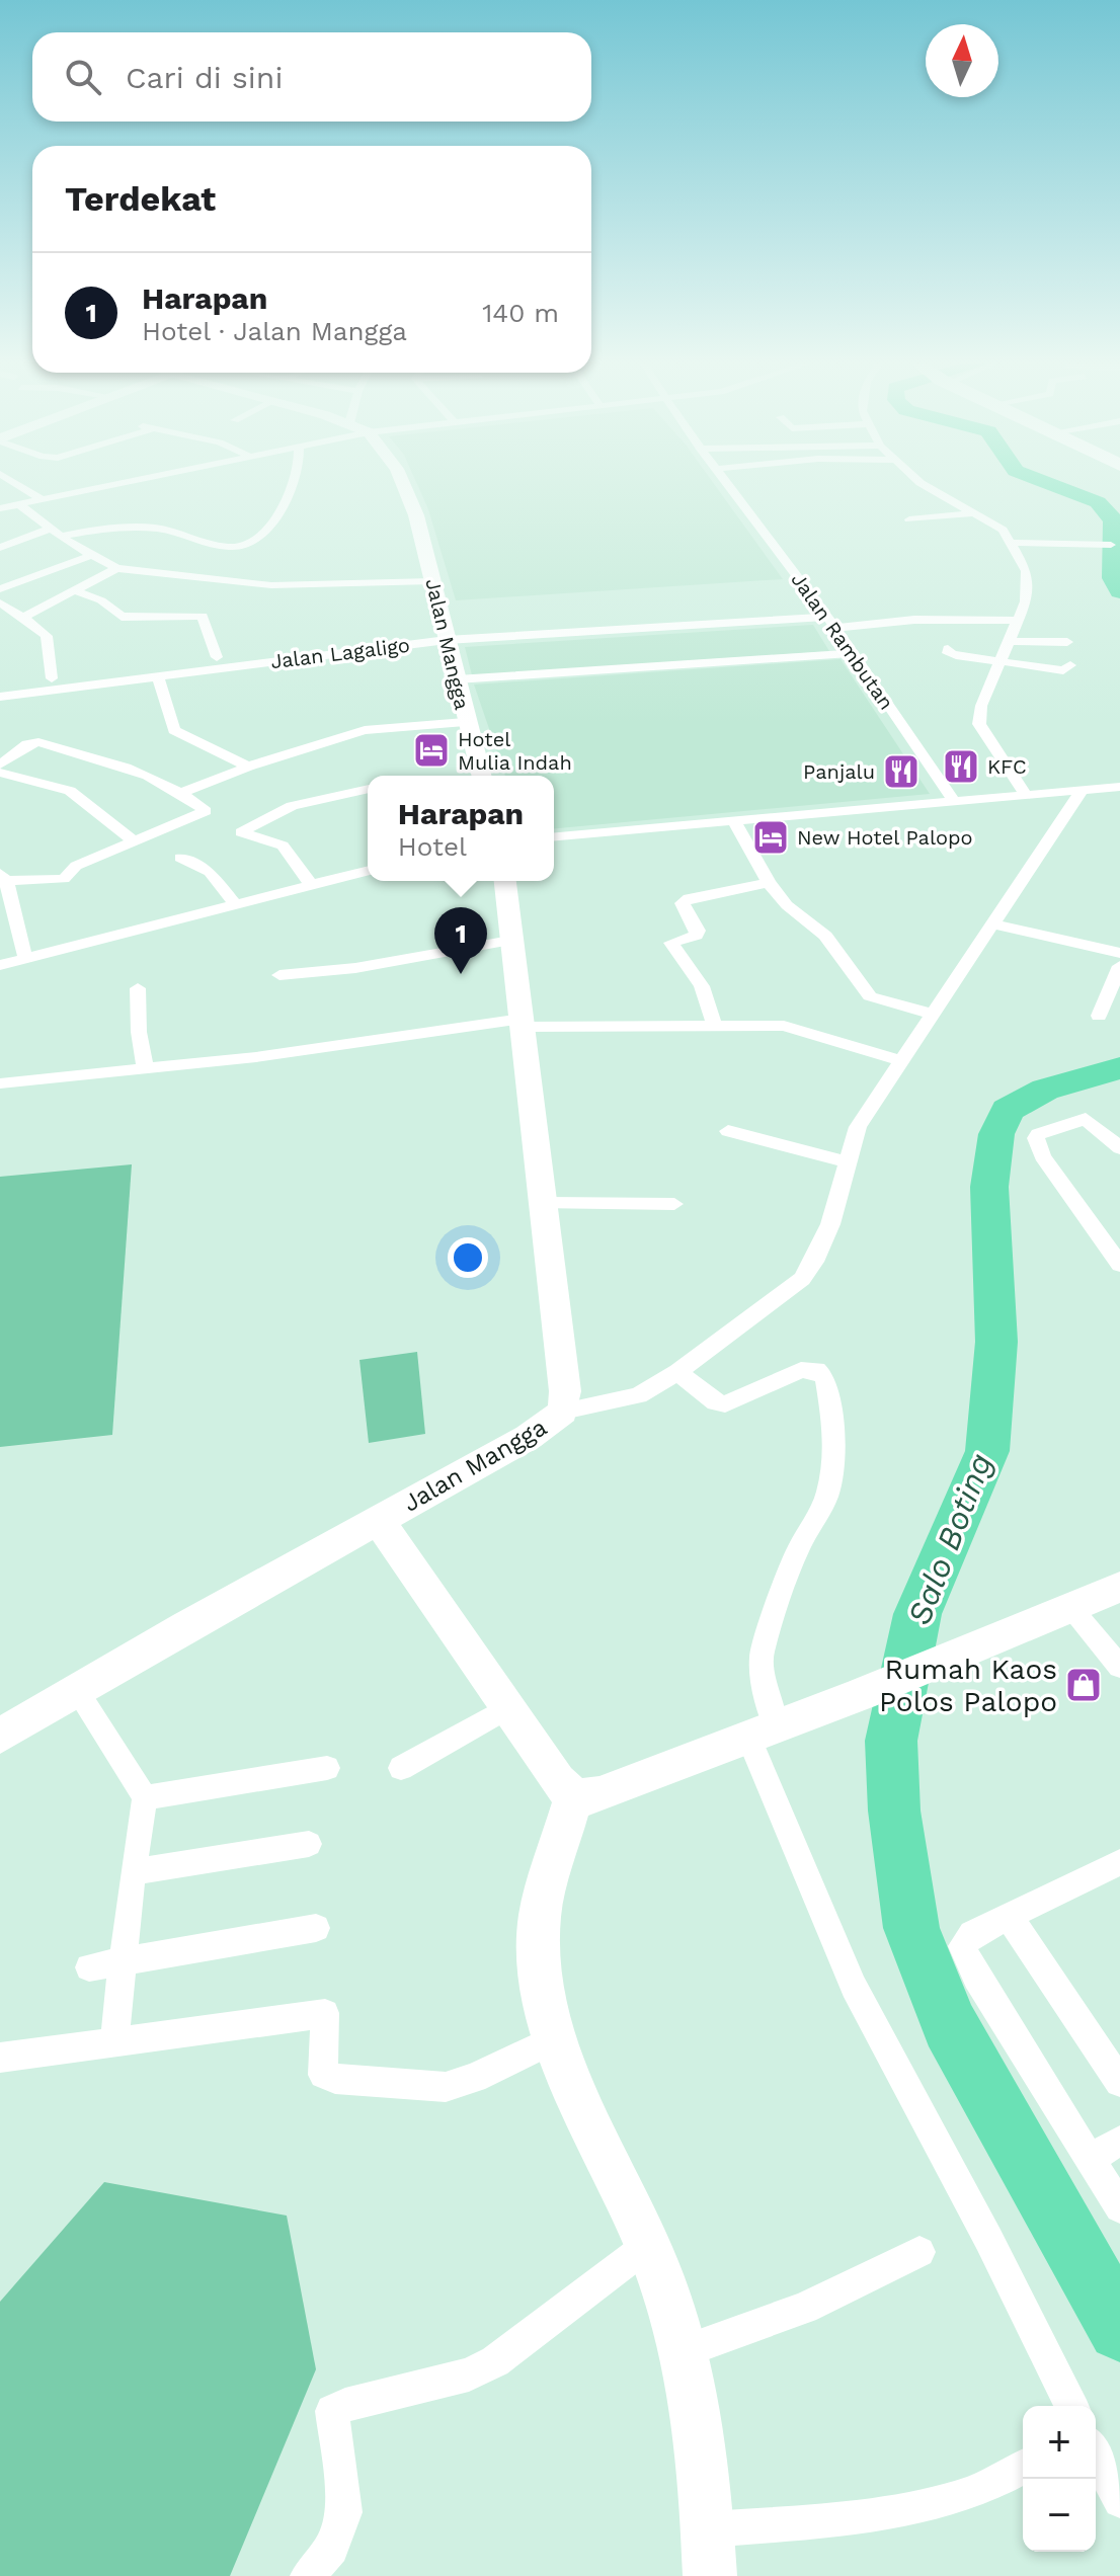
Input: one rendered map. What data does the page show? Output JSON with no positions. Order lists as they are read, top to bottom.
{
  "streets": {
    "street": ["Jalan Rambutan", "Jalan Mangga", "Jalan Lagaligo"]
  },
  "crossings": [
    ["Jalan Rambutan", "Jalan Lagaligo"],
    ["Jalan Mangga", "Jalan Lagaligo"]
  ],
  "water": ["Salo Boting"],
  "places": {
    "hotel": ["Hotel Mulia Indah", "New Hotel Palopo"],
    "restaurant": ["KFC", "Panjalu"],
    "shop": ["Rumah Kaos Polos Palopo"]
  },
  "north": "top",
  "page": {
    "search": "Cari di sini",
    "heading": "Terdekat",
    "list": [
      {
        "mark": "1",
        "name": "Harapan",
        "note": "Hotel · Jalan Mangga",
        "value": "140 m"
      }
    ],
    "popup": ["Harapan", "Hotel"],
    "pins": "1",
    "map_buttons": ["+", "−"]
  }
}
